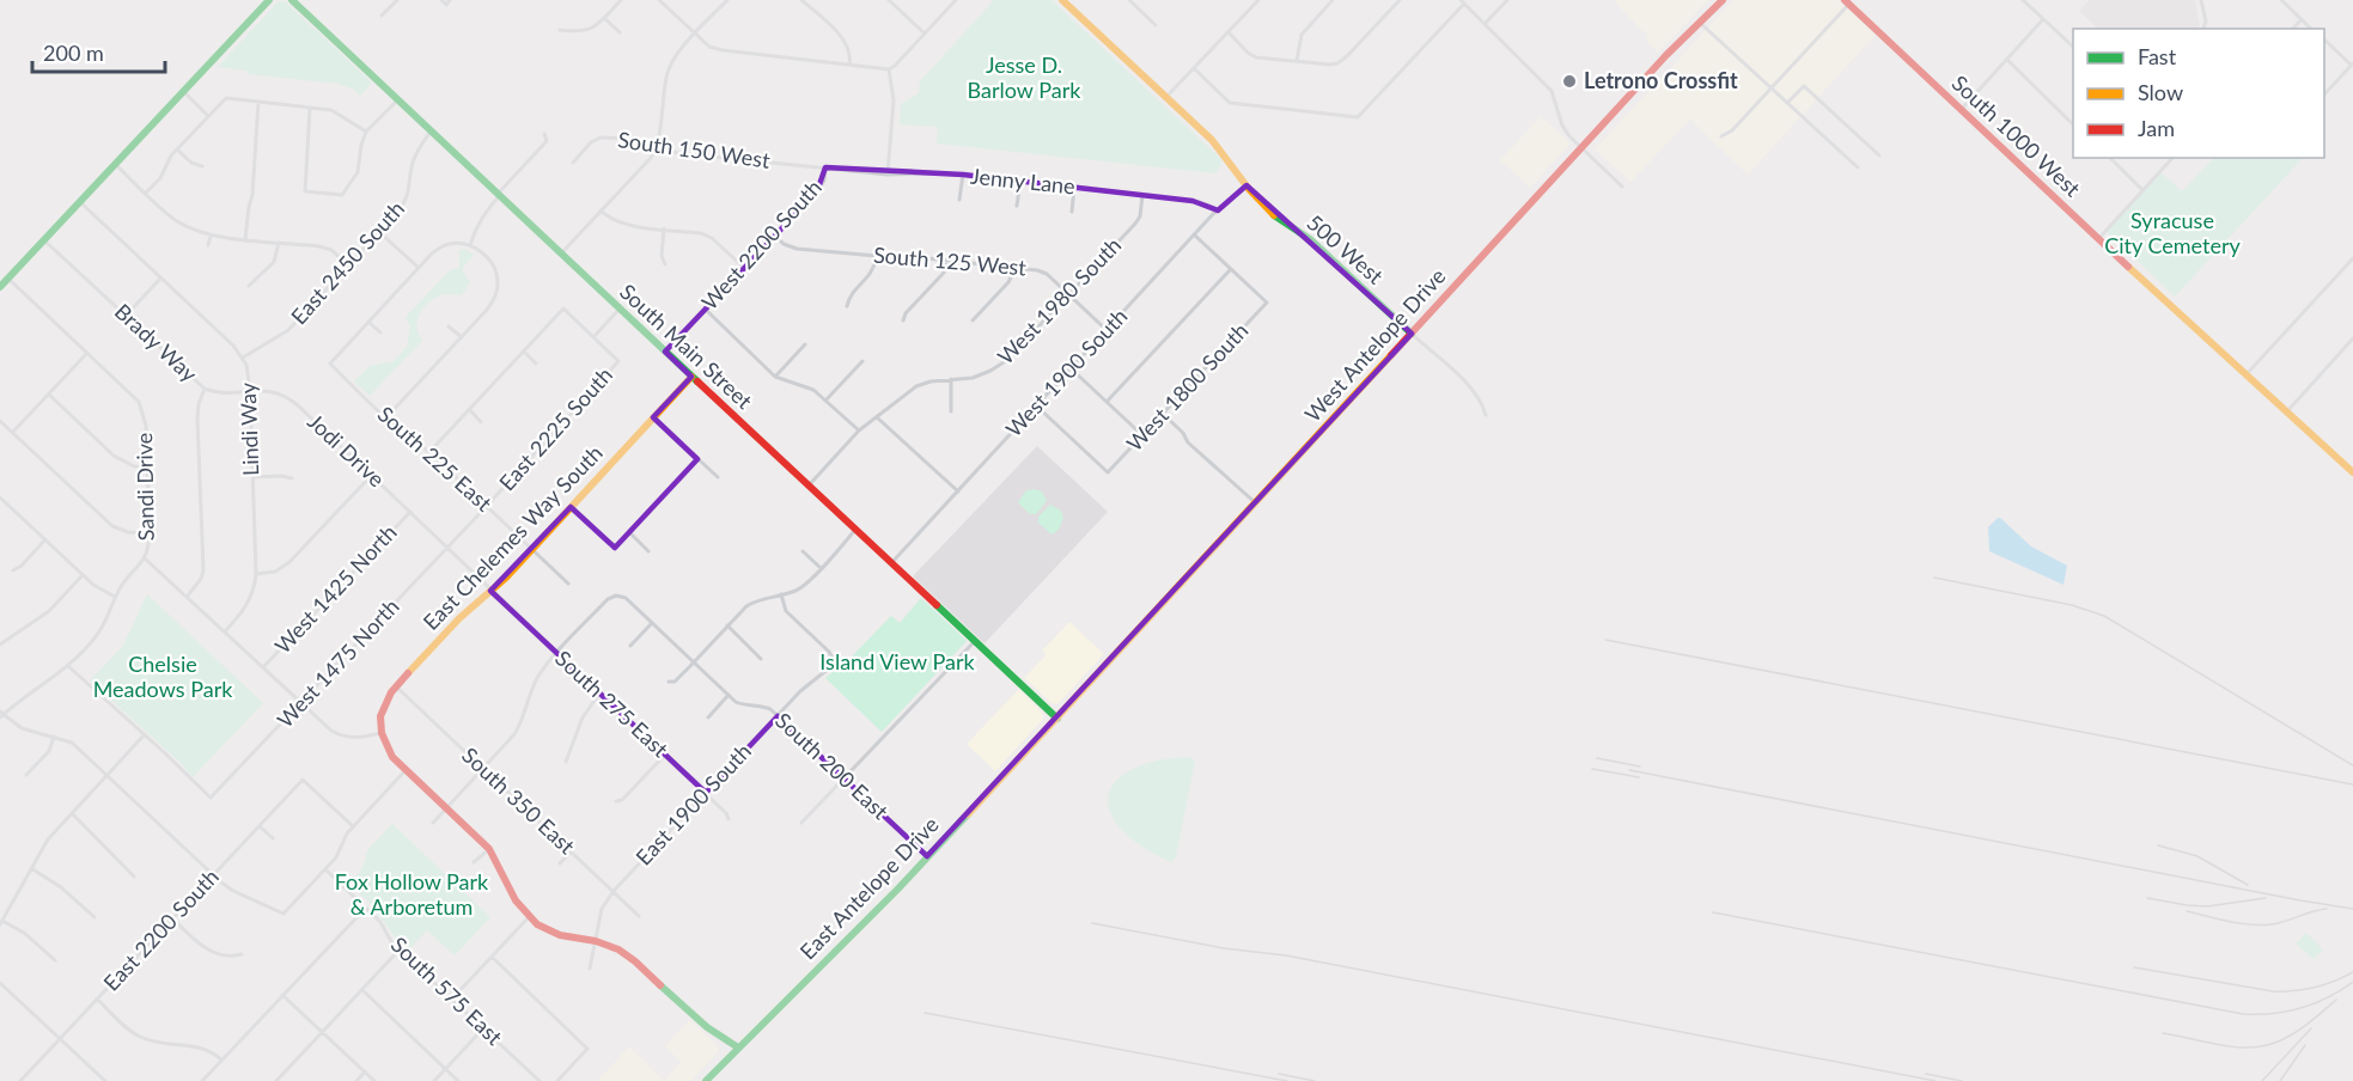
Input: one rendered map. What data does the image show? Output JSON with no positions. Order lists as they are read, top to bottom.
{
  "streets": {
    "main road": [
      "South 1000 West",
      "500 West",
      "West Antelope Drive",
      "South Main Street",
      "East Chelemes Way South",
      "East Antelope Drive"
    ],
    "street": [
      "South 150 West",
      "Jenny Lane",
      "West 2200 South",
      "South 125 West",
      "East 2450 South",
      "West 1980 South",
      "Brady Way",
      "West 1900 South",
      "West 1800 South",
      "Lindi Way",
      "East 2225 South",
      "Jodi Drive",
      "South 225 East",
      "Sandi Drive",
      "West 1425 North",
      "West 1475 North",
      "South 275 East",
      "South 200 East",
      "South 350 East",
      "East 1900 South",
      "East 2200 South",
      "South 575 East"
    ]
  },
  "crossings": [
    ["South 150 West", "Jenny Lane"],
    ["South 150 West", "West 2200 South"],
    ["Jenny Lane", "West 2200 South"],
    ["Jenny Lane", "West 1980 South"],
    ["Jenny Lane", "West 1900 South"],
    ["West 2200 South", "South 125 West"],
    ["West 2200 South", "South Main Street"],
    ["500 West", "West Antelope Drive"],
    ["500 West", "West 1900 South"],
    ["South 125 West", "West 1980 South"],
    ["South 125 West", "West 1900 South"],
    ["East 2450 South", "South Main Street"],
    ["East 2450 South", "Lindi Way"],
    ["West 1980 South", "South Main Street"],
    ["Brady Way", "Jodi Drive"],
    ["Brady Way", "Sandi Drive"],
    ["West Antelope Drive", "South Main Street"],
    ["West Antelope Drive", "East Antelope Drive"],
    ["South Main Street", "West 1900 South"],
    ["South Main Street", "East Chelemes Way South"],
    ["South Main Street", "East Antelope Drive"],
    ["West 1900 South", "West 1800 South"],
    ["Lindi Way", "Jodi Drive"],
    ["Lindi Way", "Sandi Drive"],
    ["East 2225 South", "South 225 East"],
    ["East 2225 South", "West 1475 North"],
    ["Jodi Drive", "West 1425 North"],
    ["Jodi Drive", "West 1475 North"],
    ["Jodi Drive", "South 275 East"],
    ["South 225 East", "East Chelemes Way South"],
    ["Sandi Drive", "East Chelemes Way South"],
    ["Sandi Drive", "West 1425 North"],
    ["Sandi Drive", "West 1475 North"],
    ["East Chelemes Way South", "South 275 East"],
    ["East Chelemes Way South", "South 350 East"],
    ["South 275 East", "South 200 East"],
    ["South 275 East", "East 1900 South"],
    ["South 200 East", "East 1900 South"],
    ["South 200 East", "East Antelope Drive"],
    ["South 350 East", "East 1900 South"]
  ],
  "parks": [
    "Jesse D. Barlow Park",
    "Syracuse City Cemetery",
    "Island View Park",
    "Chelsie Meadows Park",
    "Fox Hollow Park & Arboretum"
  ],
  "places": ["Letrono Crossfit"],
  "legend": ["Fast", "Slow", "Jam"],
  "scale_bar": "200 m"
}
